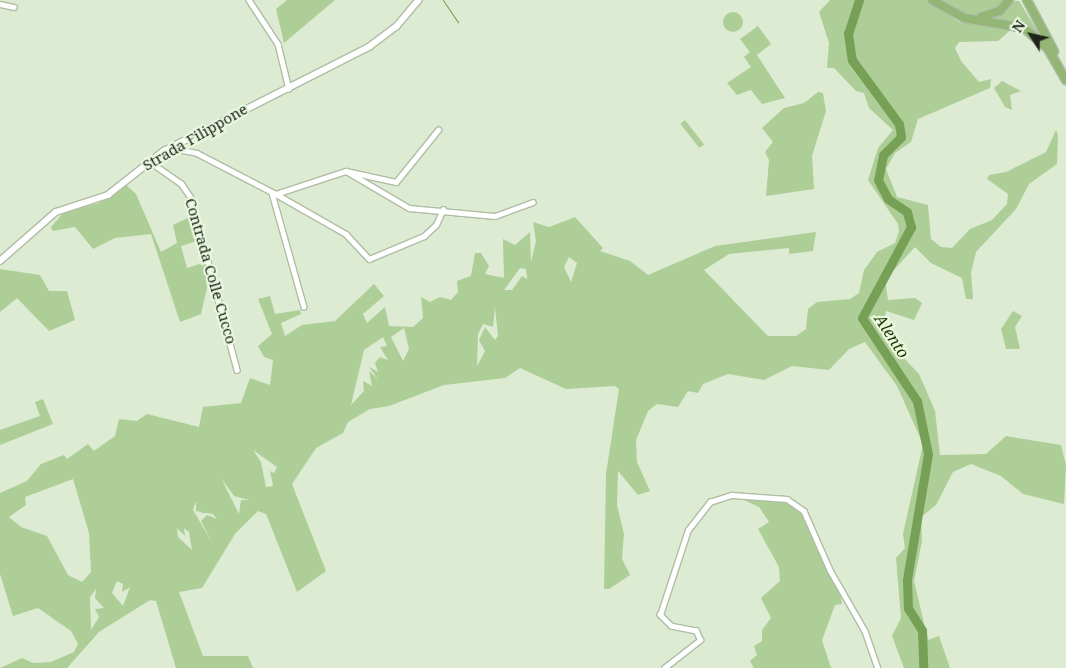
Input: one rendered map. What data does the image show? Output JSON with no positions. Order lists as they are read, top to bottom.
{
  "streets": {
    "street": ["Strada Filippone", "Contrada Colle Cucco"]
  },
  "crossings": [
    ["Strada Filippone", "Contrada Colle Cucco"]
  ],
  "water": ["Alento"],
  "north": "top left"
}
